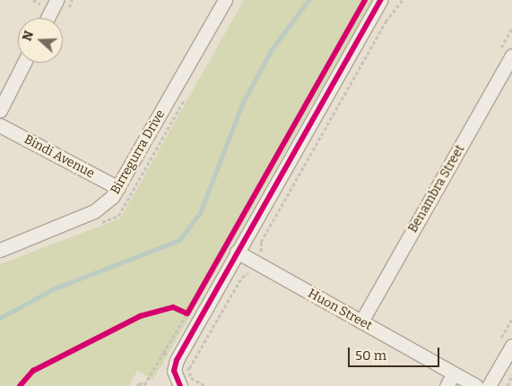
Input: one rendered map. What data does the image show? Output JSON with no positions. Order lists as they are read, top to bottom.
{
  "streets": {
    "street": [
      "Birregurra Drive",
      "Bindi Avenue",
      "Benambra Street",
      "Huon Street"
    ]
  },
  "crossings": [
    ["Birregurra Drive", "Bindi Avenue"],
    ["Benambra Street", "Huon Street"]
  ],
  "scale_bar": "50 m",
  "north": "left"
}
